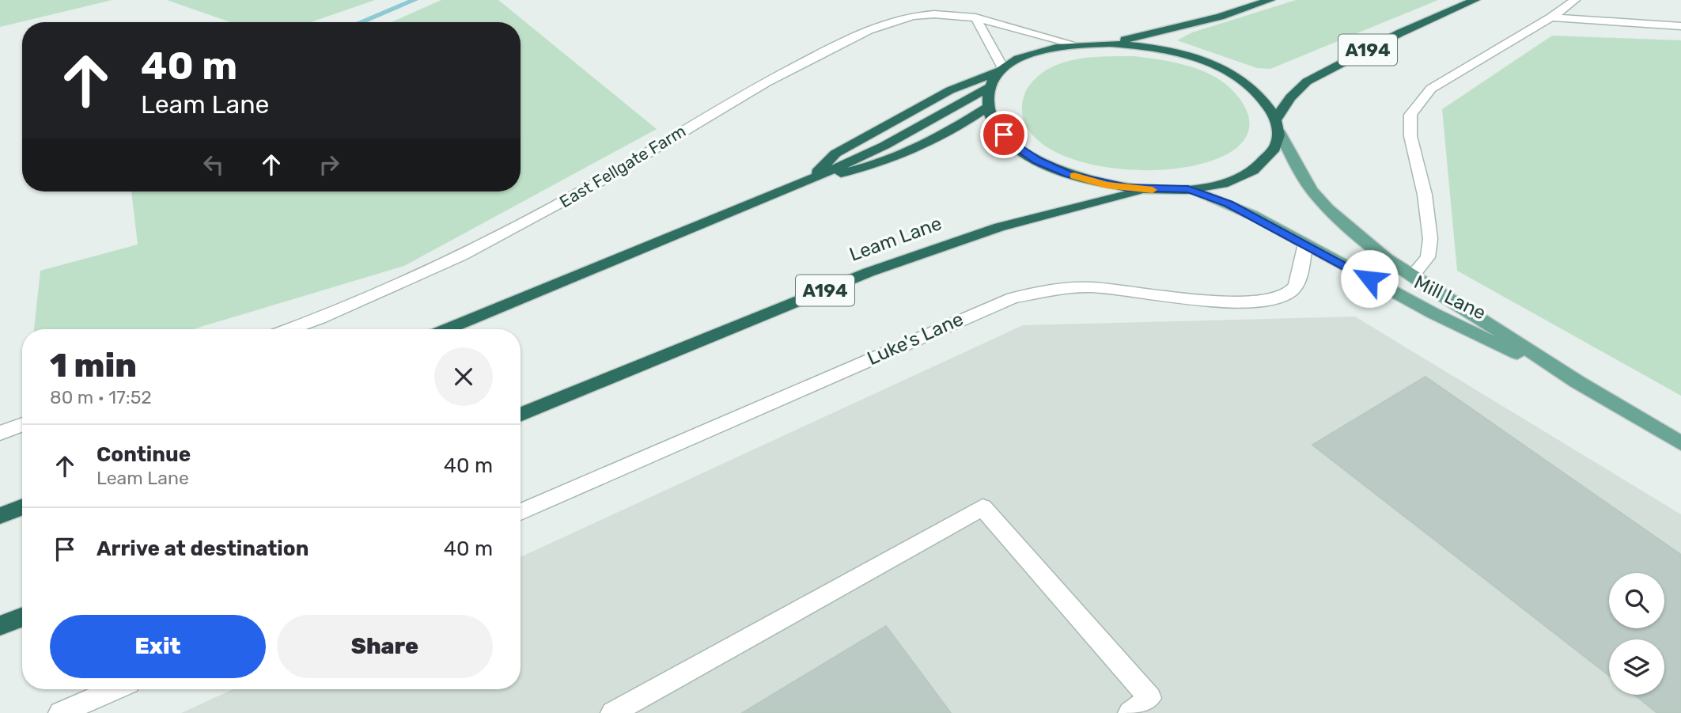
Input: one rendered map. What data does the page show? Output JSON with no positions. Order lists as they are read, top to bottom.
{
  "streets": {
    "highway": ["A194", "Leam Lane"],
    "main road": ["Mill Lane"],
    "street": ["East Fellgate Farm", "Luke's Lane"]
  },
  "crossings": [
    ["Leam Lane", "Mill Lane"],
    ["Mill Lane", "Luke's Lane"]
  ],
  "page": {
    "turn": ["40 m", "Leam Lane"],
    "heading": ["1 min", "80 m · 17:52"],
    "list": [
      {
        "name": "Continue",
        "note": "Leam Lane",
        "value": "40 m"
      },
      {
        "name": "Arrive at destination",
        "value": "40 m"
      }
    ],
    "buttons": ["Exit", "Share"]
  }
}
